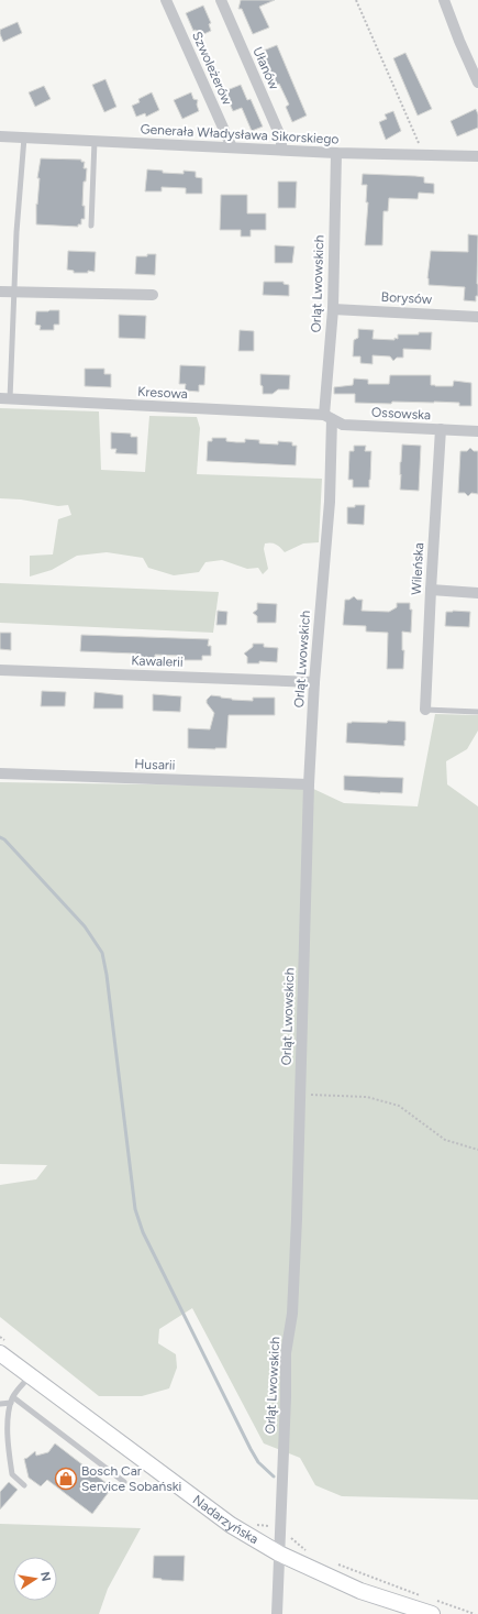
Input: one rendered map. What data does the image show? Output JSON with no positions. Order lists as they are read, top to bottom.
{
  "streets": {
    "main road": ["Nadarzyńska"],
    "street": [
      "Szwoleżerów",
      "Ułanów",
      "Generała Władysława Sikorskiego",
      "Orląt Lwowskich",
      "Borysów",
      "Kresowa",
      "Ossowska",
      "Wileńska",
      "Kawalerii",
      "Husarii"
    ]
  },
  "crossings": [
    ["Szwoleżerów", "Generała Władysława Sikorskiego"],
    ["Ułanów", "Generała Władysława Sikorskiego"],
    ["Generała Władysława Sikorskiego", "Orląt Lwowskich"],
    ["Orląt Lwowskich", "Borysów"],
    ["Orląt Lwowskich", "Kresowa"],
    ["Orląt Lwowskich", "Ossowska"],
    ["Orląt Lwowskich", "Kawalerii"],
    ["Orląt Lwowskich", "Husarii"],
    ["Orląt Lwowskich", "Nadarzyńska"],
    ["Kresowa", "Ossowska"],
    ["Ossowska", "Wileńska"]
  ],
  "places": {
    "shop": ["Bosch Car Service Sobański"]
  },
  "north": "right"
}
